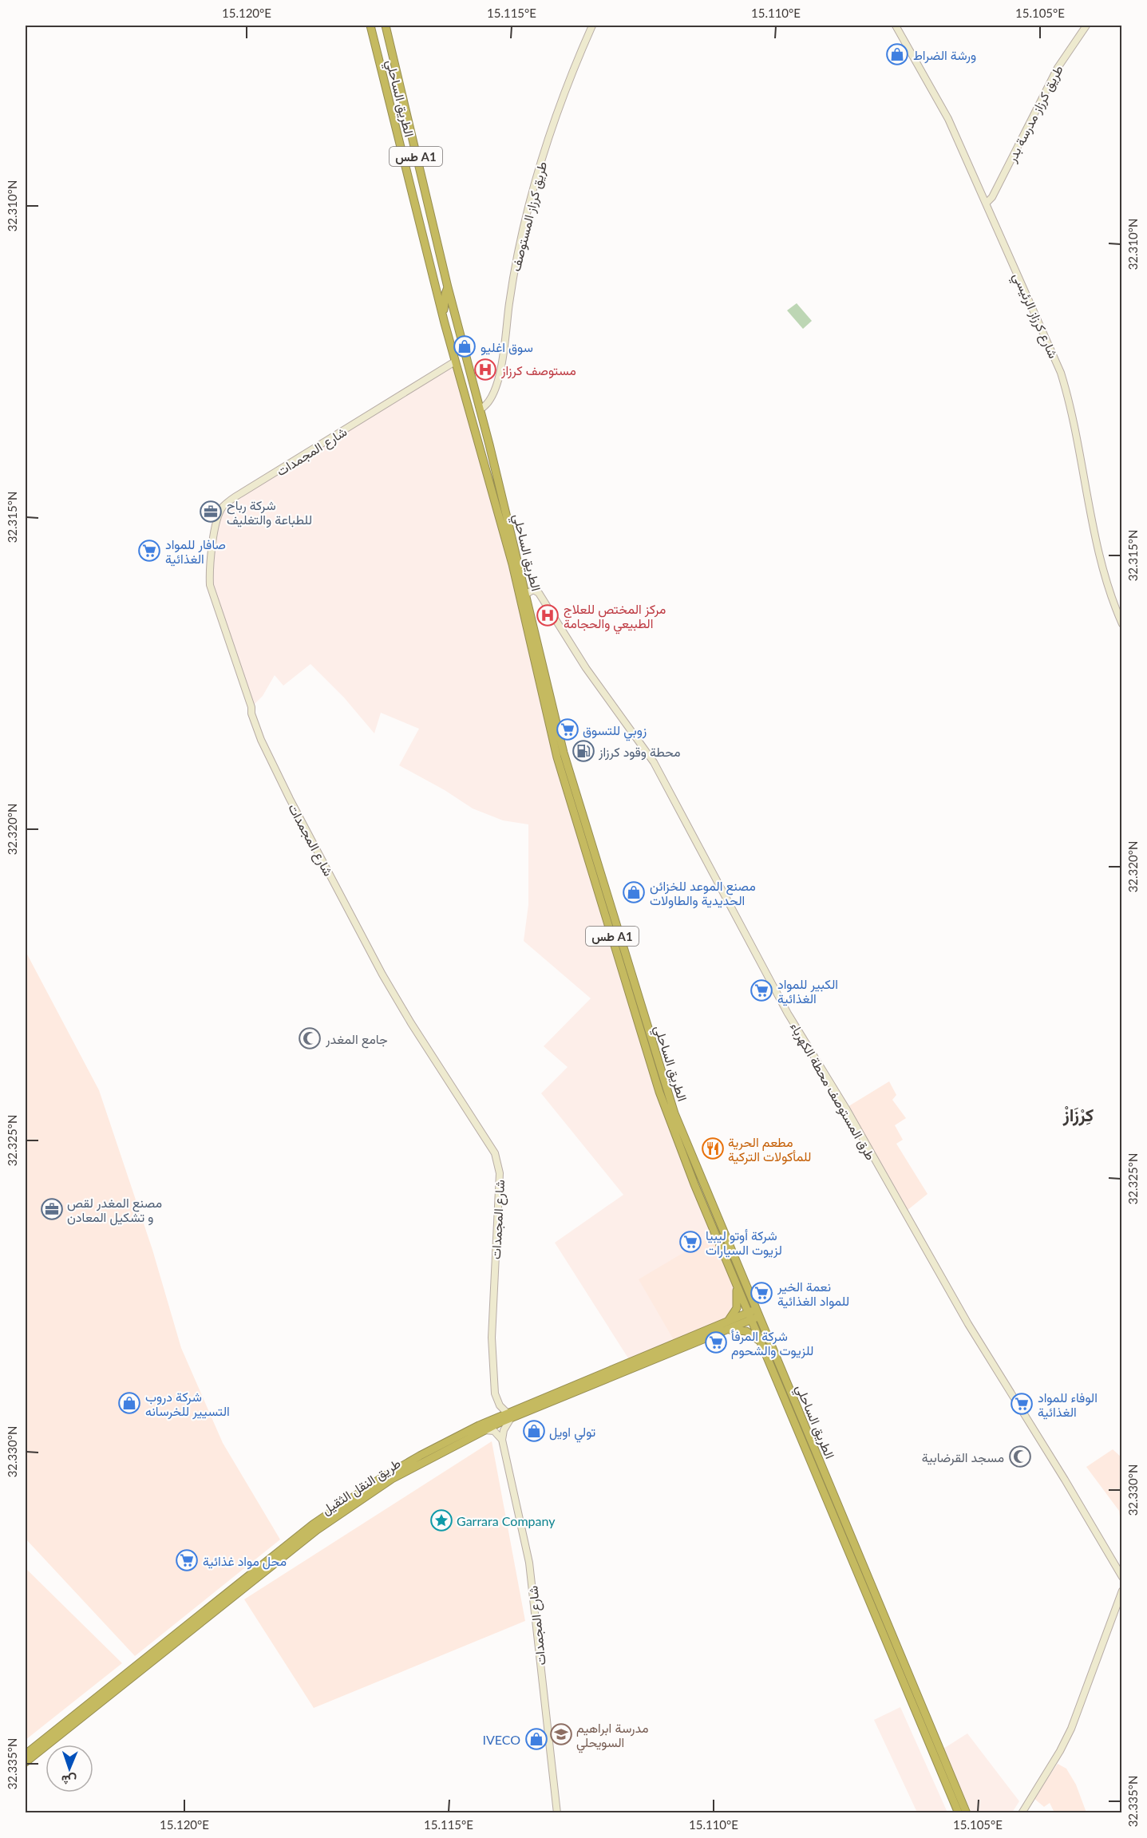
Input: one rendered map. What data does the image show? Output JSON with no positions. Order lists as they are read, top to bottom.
{
  "streets": {
    "highway": ["الطريق الساحلي", "طس A1", "طريق النقل الثقيل"],
    "main road": [
      "طريق كرزاز مدرسة بدر",
      "طريق كرزاز المستوصف",
      "شارع كرزاز الرئيسي",
      "شارع المجمدات",
      "طرق المستوصف محطة الكهرباء"
    ]
  },
  "crossings": [
    ["الطريق الساحلي", "طريق كرزاز المستوصف"],
    ["الطريق الساحلي", "شارع المجمدات"],
    ["الطريق الساحلي", "طرق المستوصف محطة الكهرباء"],
    ["الطريق الساحلي", "طريق النقل الثقيل"],
    ["طريق كرزاز مدرسة بدر", "شارع كرزاز الرئيسي"],
    ["شارع المجمدات", "طريق النقل الثقيل"]
  ],
  "districts": ["كِرْزَازْ"],
  "places": {
    "shop": [
      "ورشة الضراط",
      "سوق اغليو",
      "مصنع الموعد للخزائن الحديدية والطاولات",
      "شركة دروب التسيير للخرسانه",
      "تولي اويل",
      "IVECO"
    ],
    "hospital": ["مستوصف كرزاز", "مركز المختص للعلاج الطبيعي والحجامة"],
    "office": ["شركة رباح للطباعة والتغليف", "مصنع المغدر لقص و تشكيل المعادن"],
    "supermarket": [
      "صافار للمواد الغذائية",
      "زوبي للتسوق",
      "الكبير للمواد الغذائية",
      "شركة أوتو ليبيا لزيوت السيارات",
      "نعمة الخير للمواد الغذائية",
      "شركة المرفأ للزيوت والشحوم",
      "الوفاء للمواد الغذائية",
      "محل مواد غذائية"
    ],
    "fuel station": ["محطة وقود كرزاز"],
    "mosque": ["جامع المغدر", "مسجد القرضابية"],
    "restaurant": ["مطعم الحرية للمأكولات التركية"],
    "place": ["Garrara Company"],
    "school or university": ["مدرسة ابراهيم السويحلي"]
  },
  "north": "bottom",
  "coordinates": [
    "15.120°E",
    "15.115°E",
    "15.110°E",
    "15.105°E",
    "32.310°N",
    "32.315°N",
    "32.320°N",
    "32.325°N",
    "32.330°N",
    "32.335°N"
  ]
}
